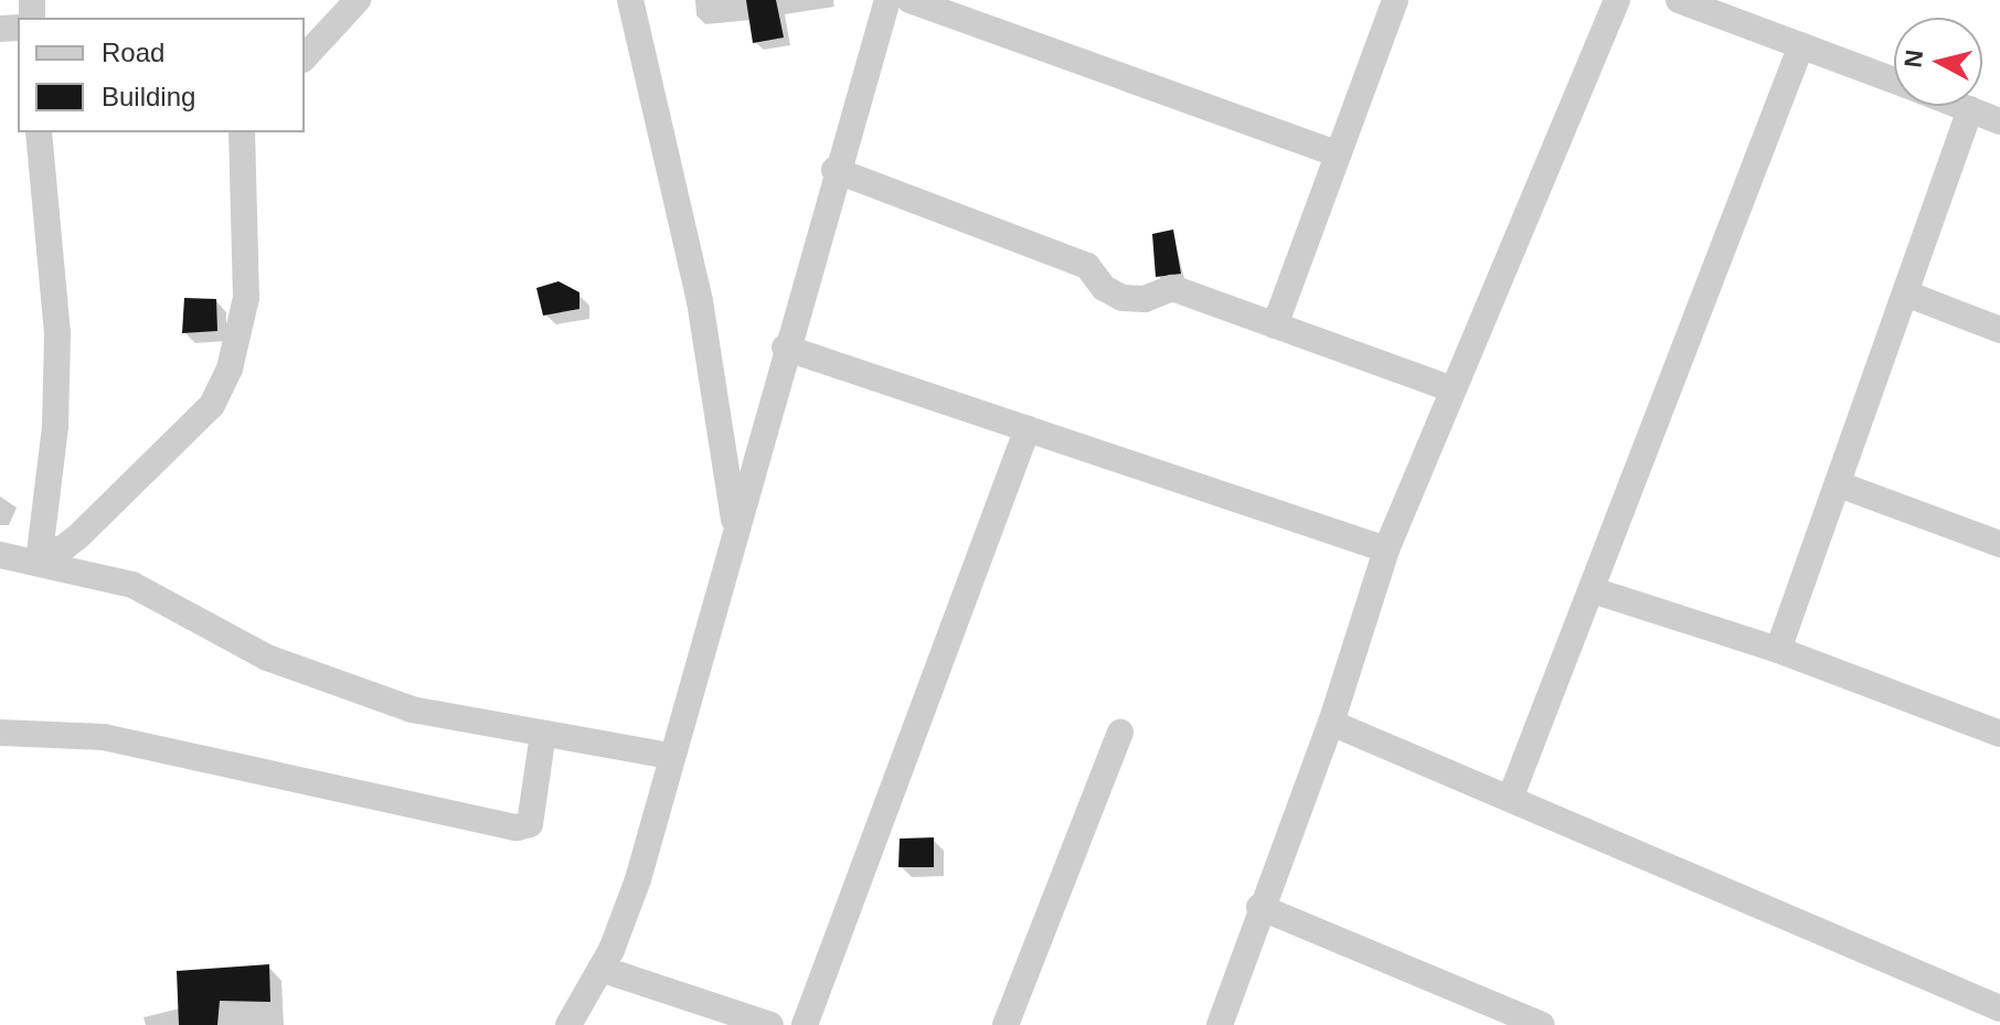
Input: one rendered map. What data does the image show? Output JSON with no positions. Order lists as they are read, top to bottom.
{
  "legend": ["Road", "Building"],
  "north": "left"
}
